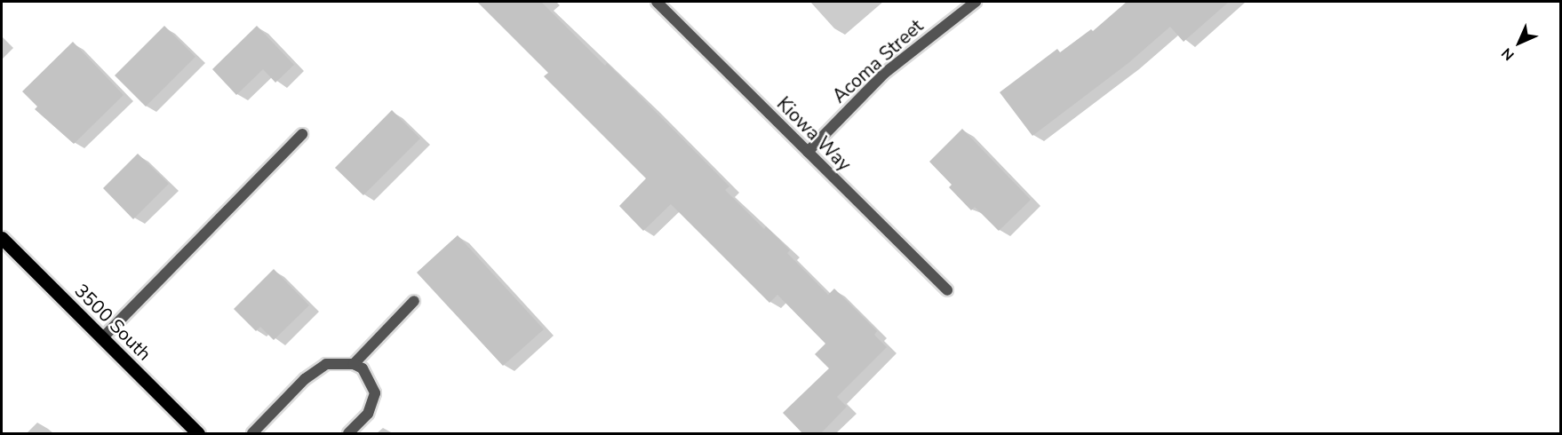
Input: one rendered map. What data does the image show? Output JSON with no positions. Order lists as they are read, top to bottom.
{
  "streets": {
    "main road": ["3500 South"],
    "street": ["Acoma Street", "Kiowa Way"]
  },
  "crossings": [
    ["Acoma Street", "Kiowa Way"]
  ],
  "north": "bottom left"
}
